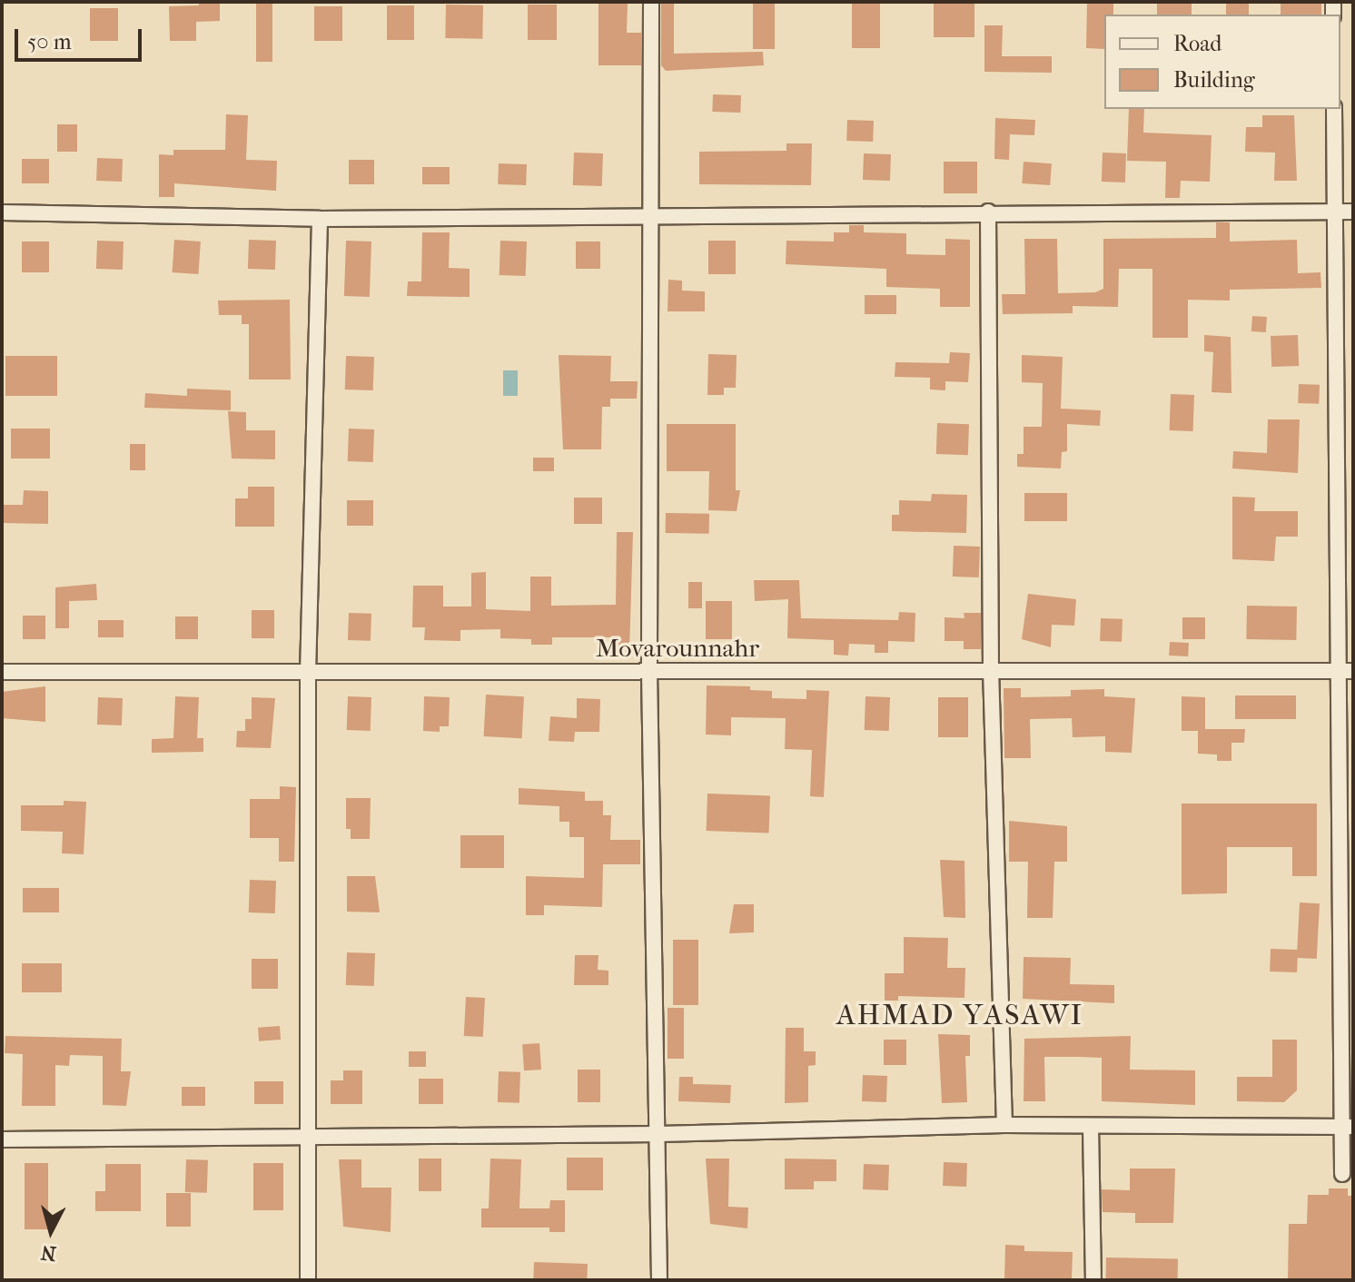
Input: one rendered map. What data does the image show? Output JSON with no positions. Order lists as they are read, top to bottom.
{
  "streets": {
    "street": ["Movarounnahr"]
  },
  "districts": ["AHMAD YASAWI"],
  "legend": ["Road", "Building"],
  "scale_bar": "50 m",
  "north": "bottom"
}
